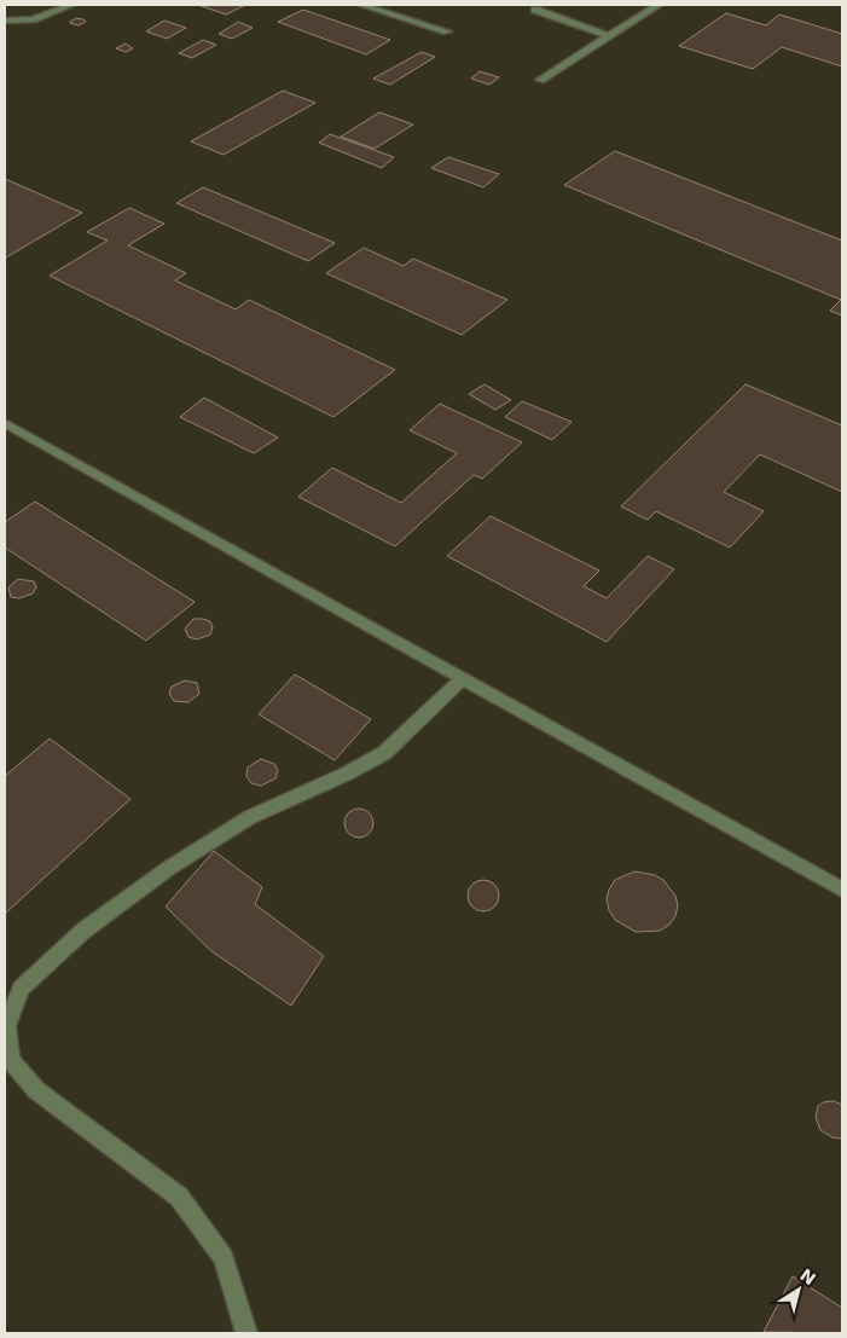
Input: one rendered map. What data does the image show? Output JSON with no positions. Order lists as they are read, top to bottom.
{
  "north": "top right"
}
